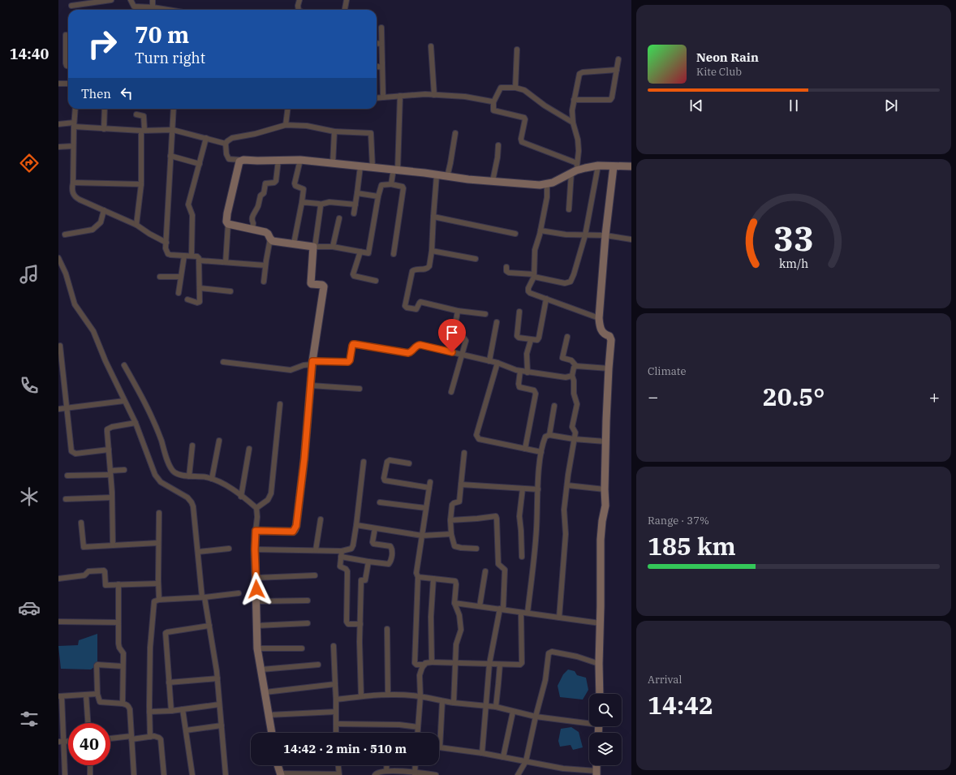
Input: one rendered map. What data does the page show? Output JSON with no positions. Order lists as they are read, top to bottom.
{
  "page": {
    "tabs": "14:40",
    "turn": ["70 m", "Turn right"],
    "song": ["Neon Rain", "Kite Club"],
    "then": "Then",
    "tile": [
      "Climate",
      ["Range · 37%", "185 km"],
      ["Arrival", "14:42"]
    ],
    "heat": ["−", "20.5°", "+"],
    "limit": "40",
    "trip": "14:42 · 2 min · 510 m",
    "gauge": ["33", "km/h"]
  }
}
